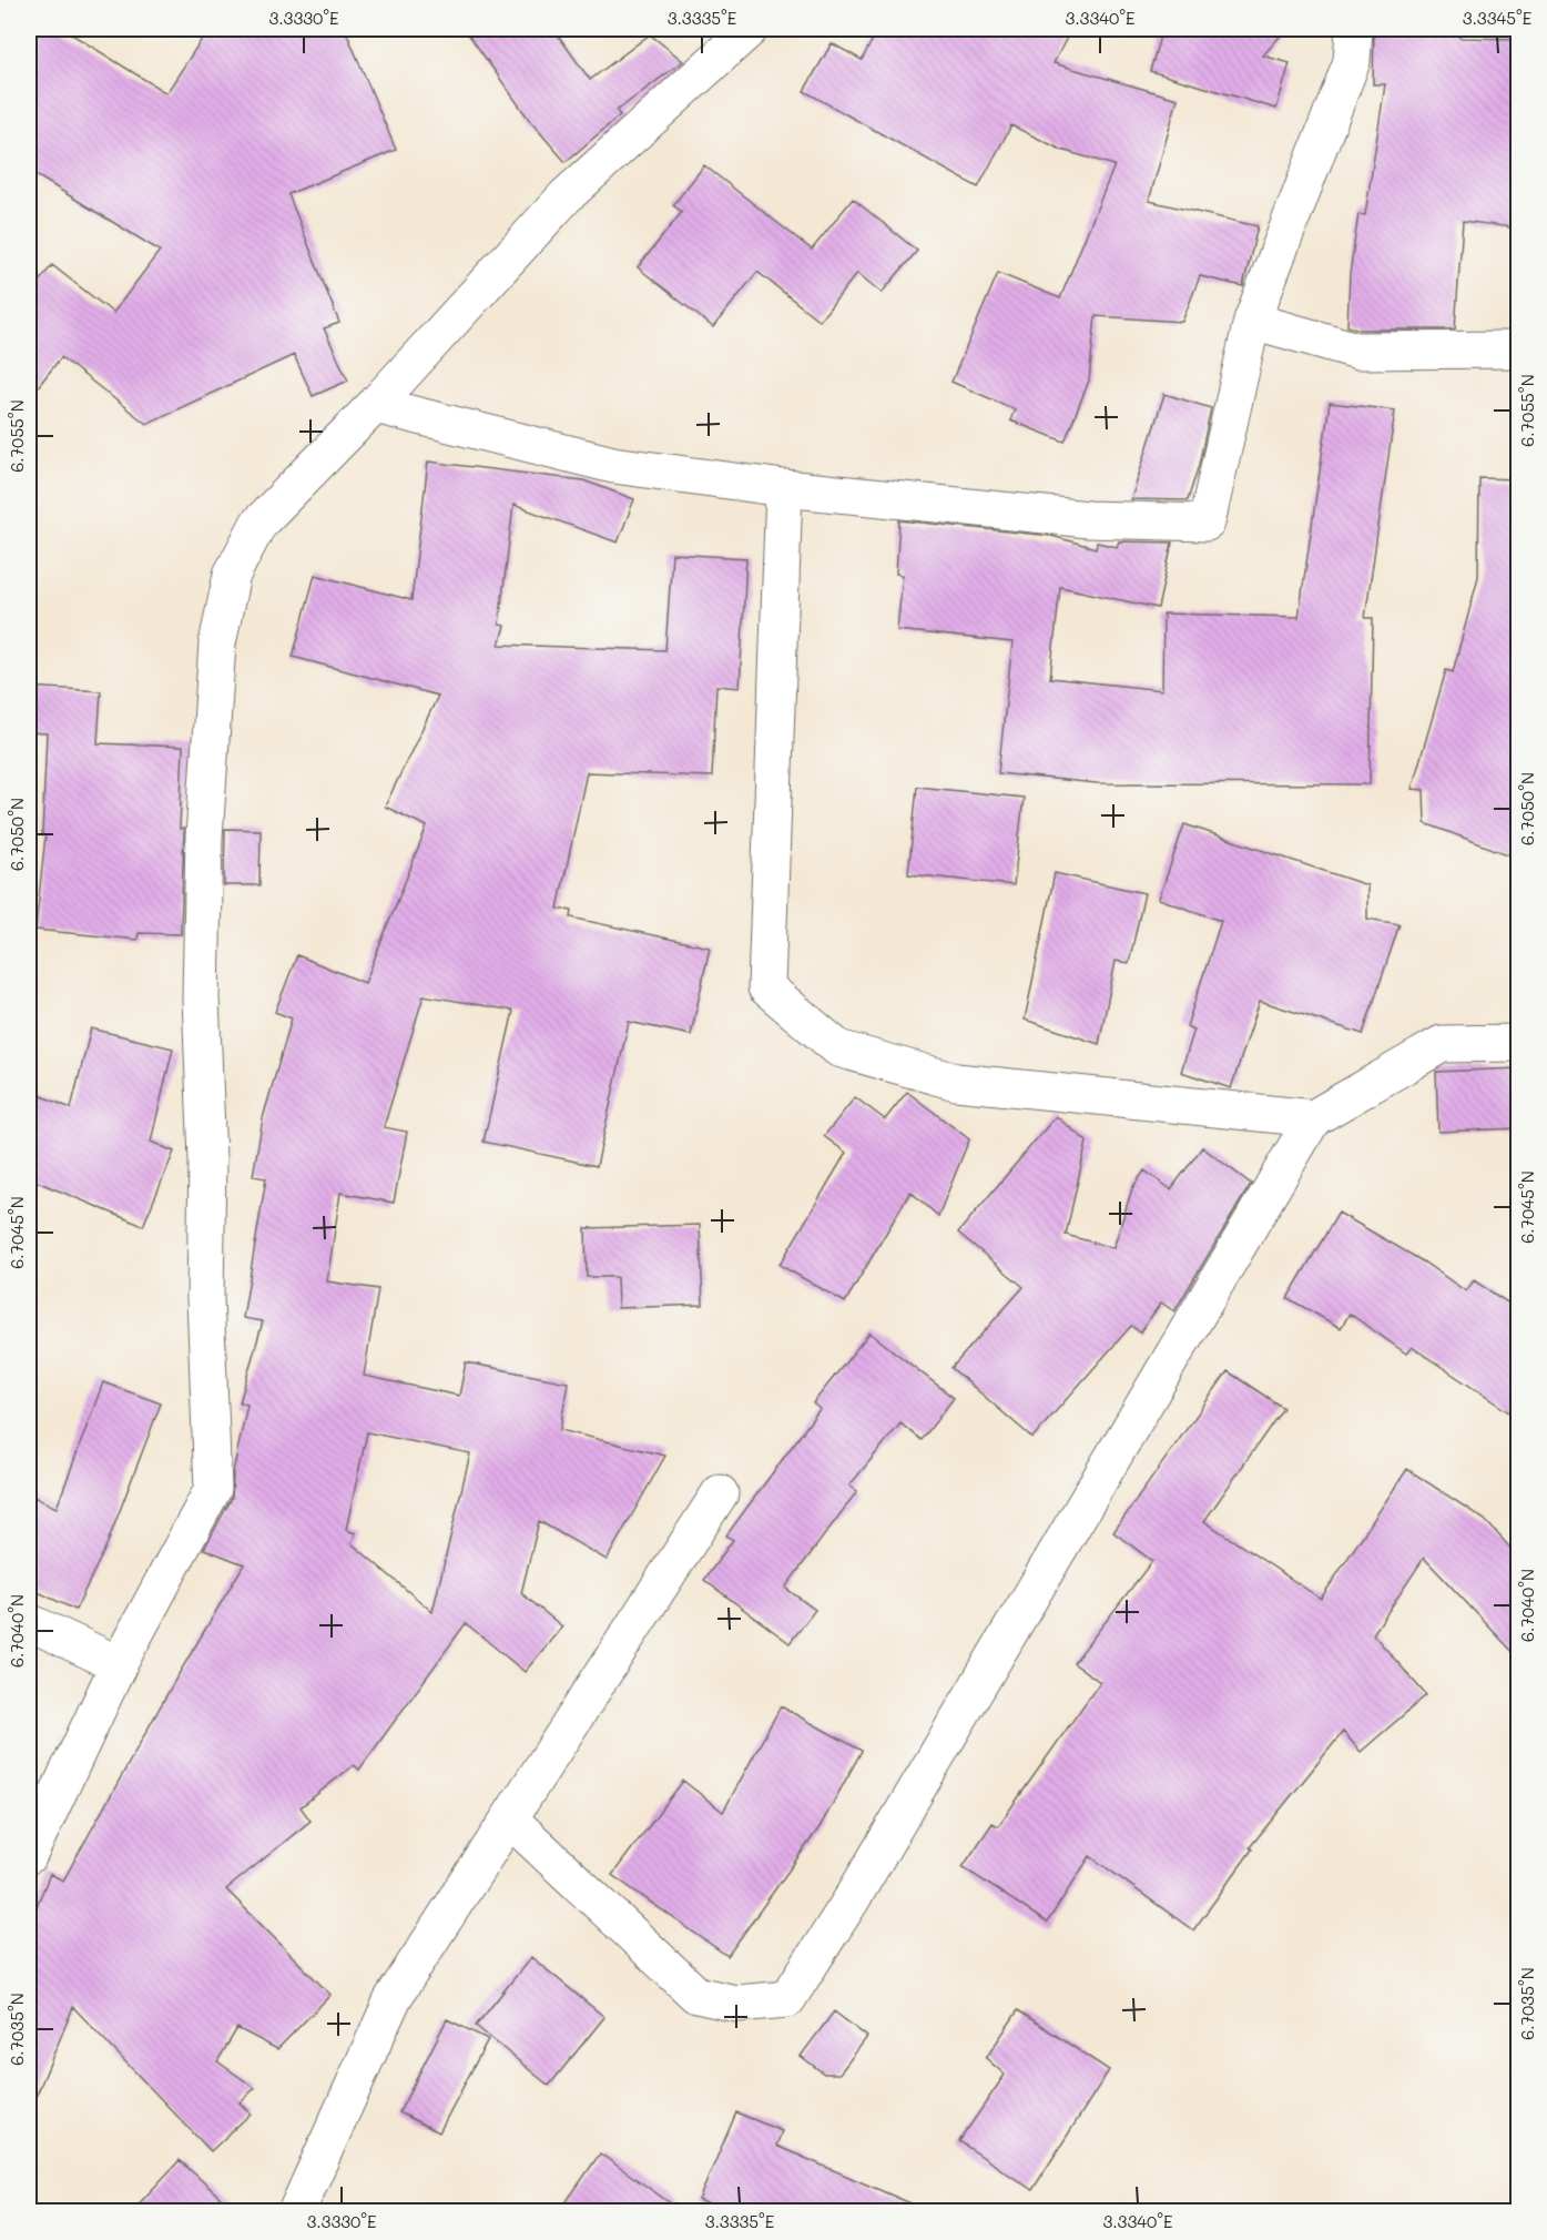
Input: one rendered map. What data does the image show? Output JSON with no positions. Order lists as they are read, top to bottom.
{
  "coordinates": [
    "3.3330°E",
    "3.3335°E",
    "3.3340°E",
    "3.3345°E",
    "6.7055°N",
    "6.7050°N",
    "6.7045°N",
    "6.7040°N",
    "6.7035°N"
  ]
}
